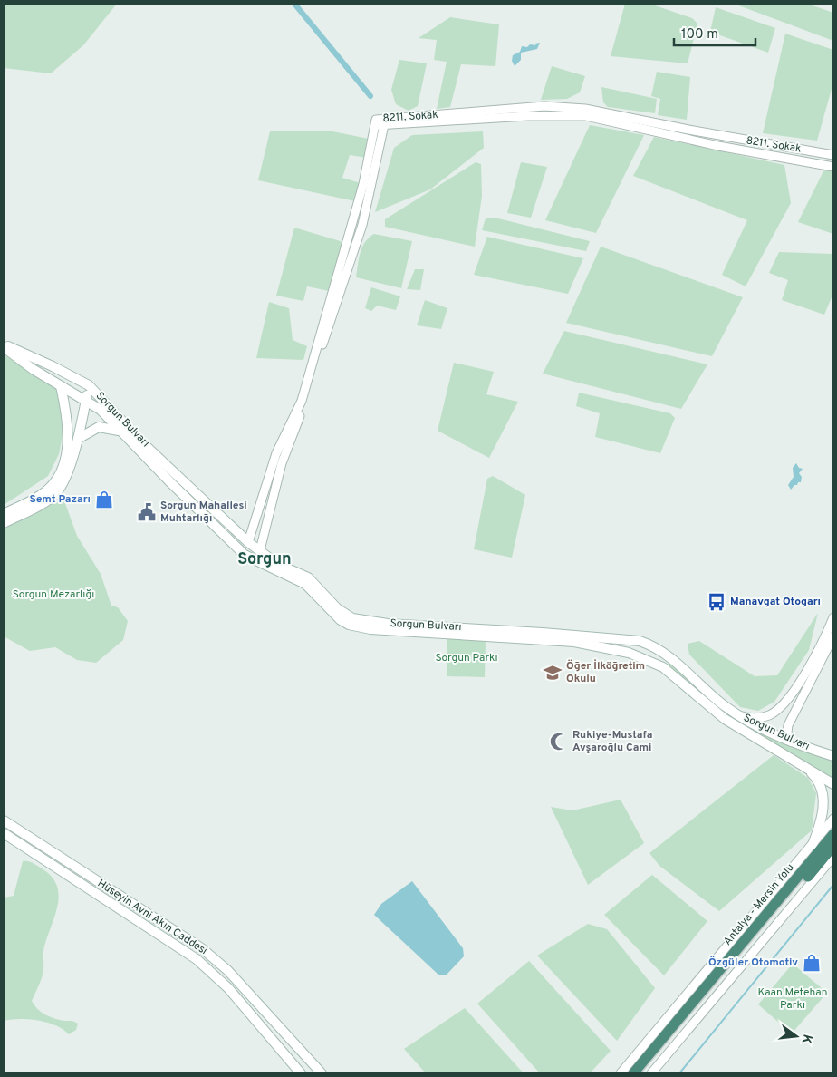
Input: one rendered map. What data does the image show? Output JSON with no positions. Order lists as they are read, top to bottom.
{
  "streets": {
    "highway": ["Antalya - Mersin Yolu"],
    "main road": ["Sorgun Bulvarı", "Hüseyin Avni Akın Caddesi"],
    "street": ["8211. Sokak"]
  },
  "crossings": [
    ["8211. Sokak", "Sorgun Bulvarı"]
  ],
  "districts": ["Sorgun"],
  "parks": ["Sorgun Mezarlığı", "Sorgun Parkı", "Kaan Metehan Parkı"],
  "places": {
    "shop": ["Semt Pazarı", "Özgüler Otomotiv"],
    "public building": ["Sorgun Mahallesi Muhtarlığı"],
    "bus stop": ["Manavgat Otogarı"],
    "school or university": ["Öğer İlköğretim Okulu"],
    "mosque": ["Rukiye-Mustafa Avşaroğlu Cami"]
  },
  "scale_bar": "100 m",
  "north": "right"
}
